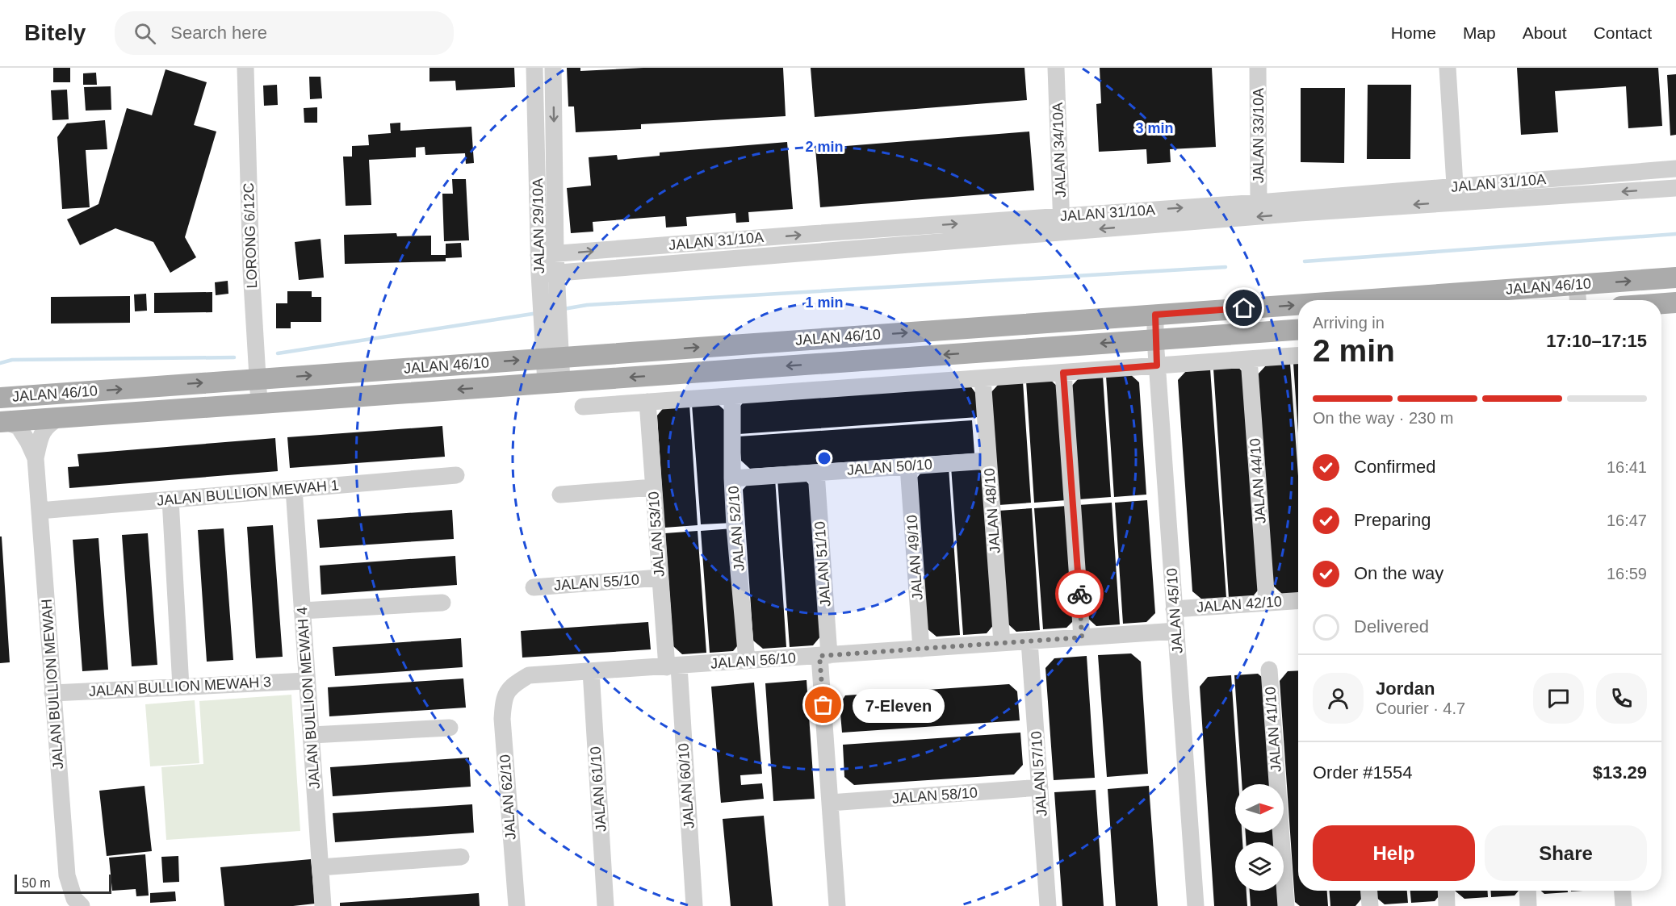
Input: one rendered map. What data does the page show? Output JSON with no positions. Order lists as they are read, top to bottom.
{
  "streets": {
    "main road": ["JALAN 46/10"],
    "street": [
      "JALAN 33/10A",
      "JALAN 34/10A",
      "JALAN 31/10A",
      "JALAN 29/10A",
      "LORONG 6/12C",
      "JALAN 50/10",
      "JALAN 44/10",
      "JALAN BULLION MEWAH 1",
      "JALAN 48/10",
      "JALAN 52/10",
      "JALAN 53/10",
      "JALAN 49/10",
      "JALAN 51/10",
      "JALAN 55/10",
      "JALAN 42/10",
      "JALAN 45/10",
      "JALAN 56/10",
      "JALAN BULLION MEWAH",
      "JALAN BULLION MEWAH 3",
      "JALAN BULLION MEWAH 4",
      "JALAN 41/10",
      "JALAN 57/10",
      "JALAN 60/10",
      "JALAN 61/10",
      "JALAN 58/10",
      "JALAN 62/10"
    ]
  },
  "crossings": [
    ["JALAN 33/10A", "JALAN 31/10A"],
    ["JALAN 34/10A", "JALAN 31/10A"],
    ["JALAN 31/10A", "JALAN 29/10A"],
    ["JALAN 29/10A", "JALAN 46/10"],
    ["LORONG 6/12C", "JALAN 46/10"],
    ["JALAN 46/10", "JALAN 45/10"],
    ["JALAN 46/10", "JALAN BULLION MEWAH"],
    ["JALAN 50/10", "JALAN 48/10"],
    ["JALAN 50/10", "JALAN 52/10"],
    ["JALAN 50/10", "JALAN 49/10"],
    ["JALAN 50/10", "JALAN 51/10"],
    ["JALAN 44/10", "JALAN 42/10"],
    ["JALAN BULLION MEWAH 1", "JALAN BULLION MEWAH"],
    ["JALAN BULLION MEWAH 1", "JALAN BULLION MEWAH 4"],
    ["JALAN 48/10", "JALAN 56/10"],
    ["JALAN 52/10", "JALAN 56/10"],
    ["JALAN 53/10", "JALAN 55/10"],
    ["JALAN 53/10", "JALAN 56/10"],
    ["JALAN 53/10", "JALAN 60/10"],
    ["JALAN 49/10", "JALAN 56/10"],
    ["JALAN 51/10", "JALAN 56/10"],
    ["JALAN 42/10", "JALAN 45/10"],
    ["JALAN 45/10", "JALAN 56/10"],
    ["JALAN 56/10", "JALAN 57/10"],
    ["JALAN 56/10", "JALAN 60/10"],
    ["JALAN 56/10", "JALAN 61/10"],
    ["JALAN 56/10", "JALAN 62/10"],
    ["JALAN BULLION MEWAH", "JALAN BULLION MEWAH 3"],
    ["JALAN BULLION MEWAH 3", "JALAN BULLION MEWAH 4"],
    ["JALAN 57/10", "JALAN 58/10"]
  ],
  "places": ["7-Eleven"],
  "scale_bar": "50 m",
  "north": "right",
  "page": {
    "header": "Bitely",
    "search": "Search here",
    "nav": [
      "Home",
      "Map",
      "About",
      "Contact"
    ],
    "heading": ["2 min", "Arriving in", "17:10–17:15"],
    "panel": [
      "Jordan",
      "Courier · 4.7",
      "Order #1554",
      "$13.29"
    ],
    "bar": "On the way · 230 m",
    "list": [
      ["Confirmed", "16:41"],
      ["Preparing", "16:47"],
      ["On the way", "16:59"],
      "Delivered"
    ],
    "bubble": "7-Eleven",
    "buttons": ["Help", "Share"],
    "scale": "50 m"
  },
  "rings": ["3 min", "2 min", "1 min"]
}
